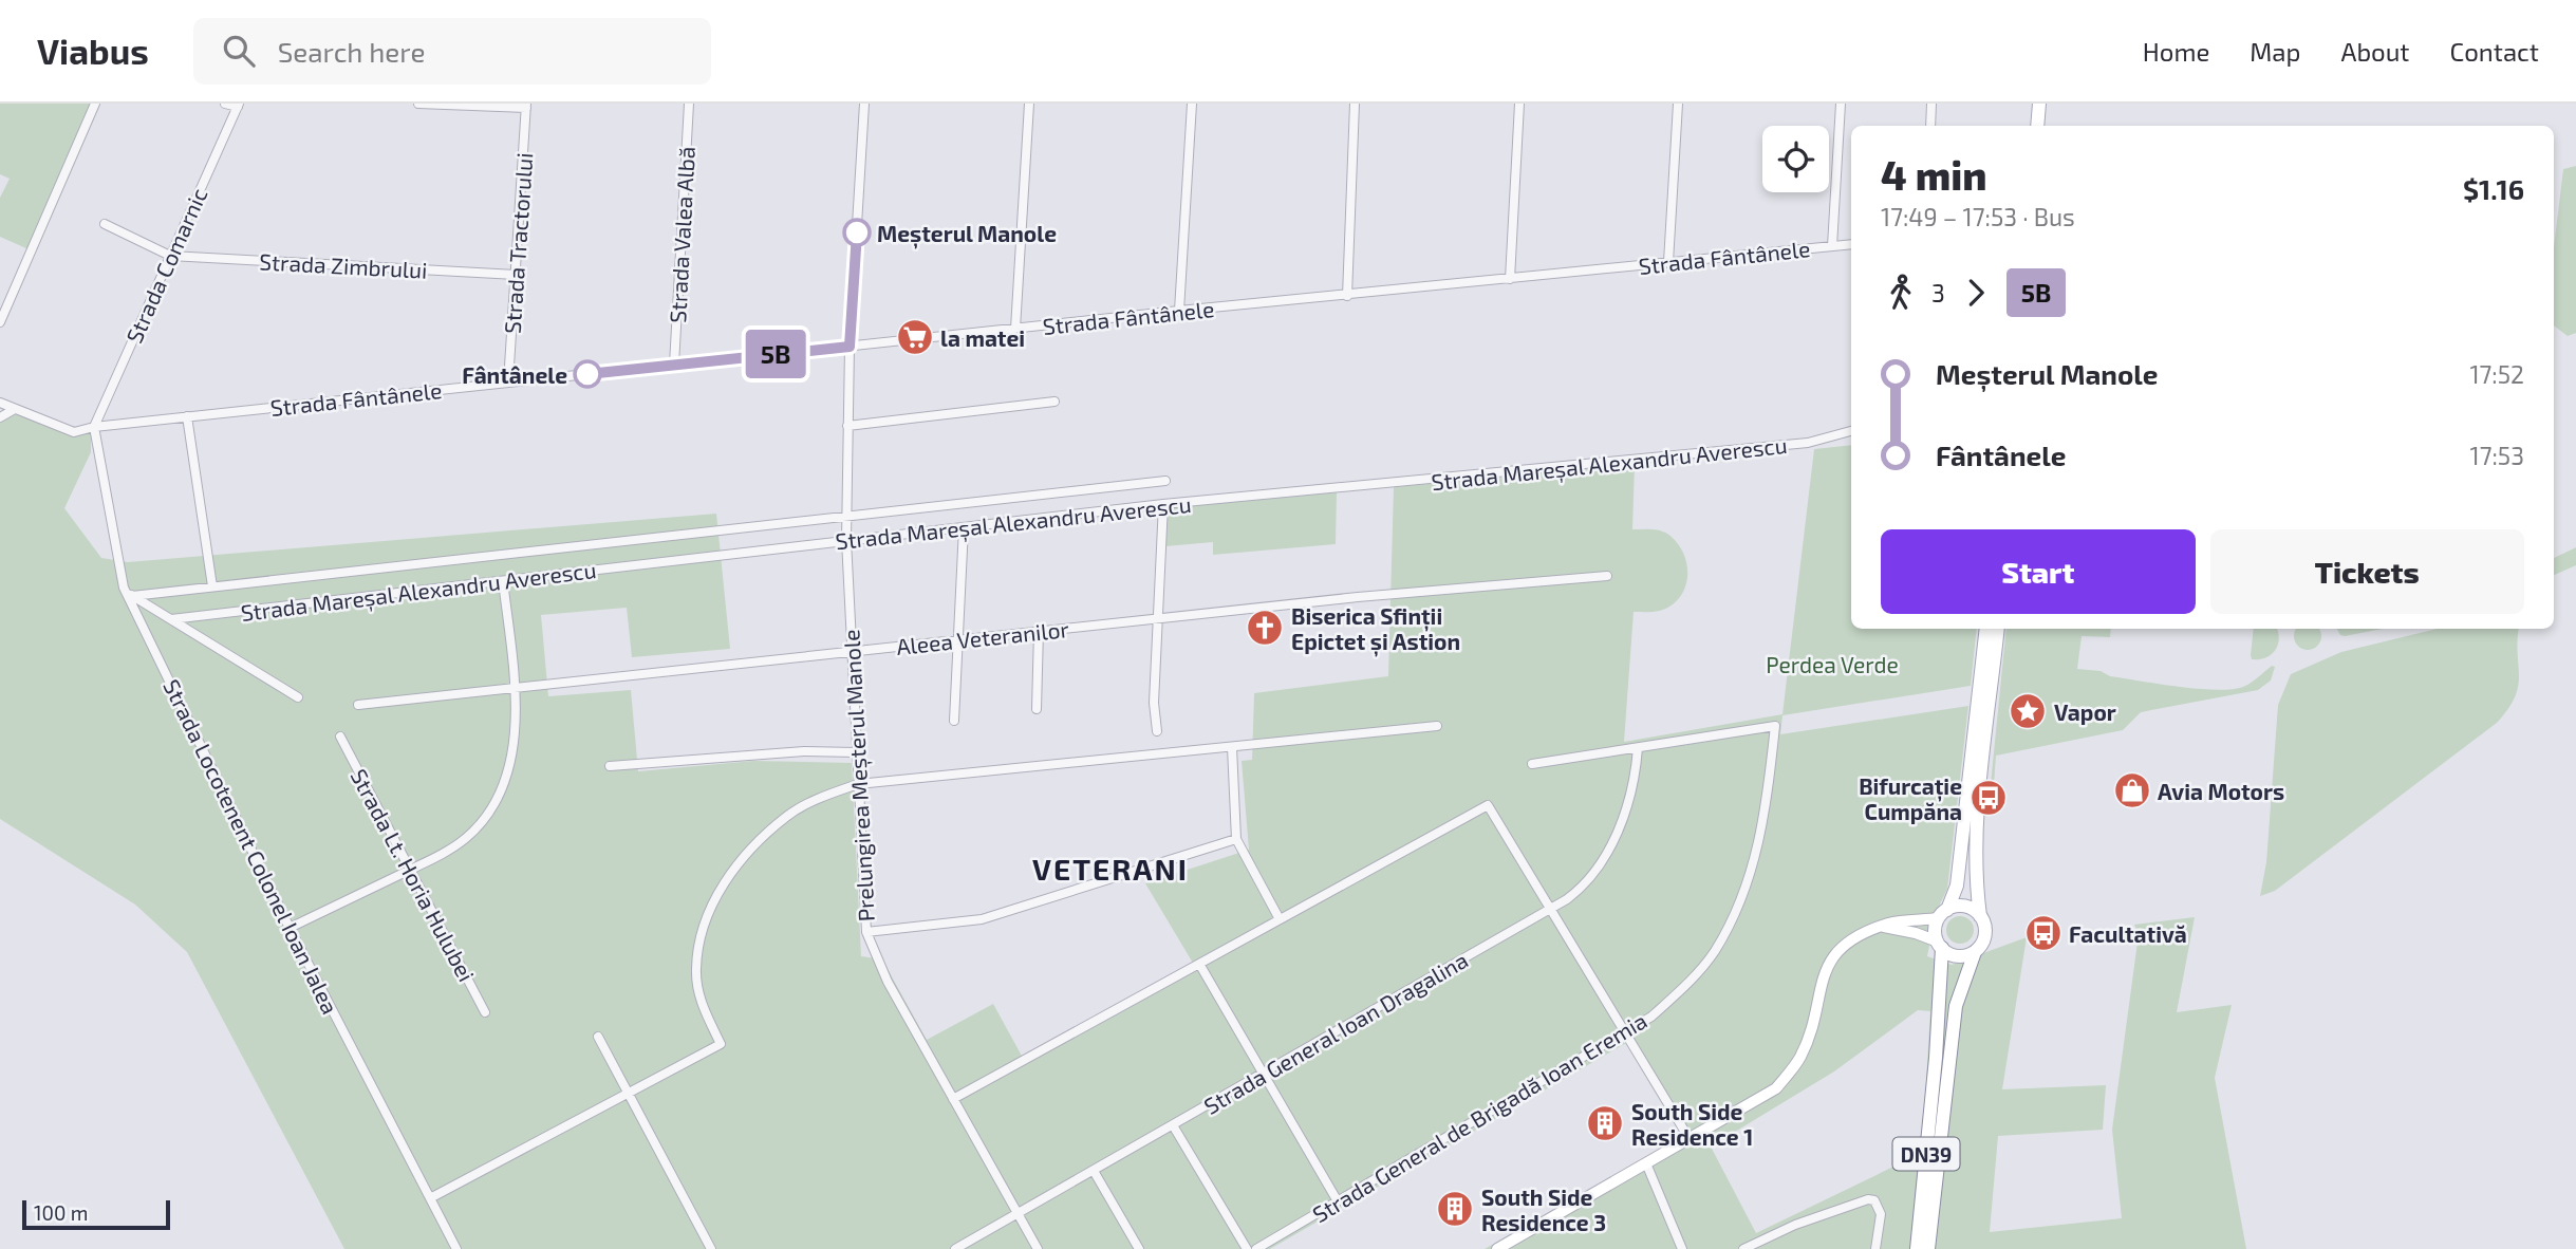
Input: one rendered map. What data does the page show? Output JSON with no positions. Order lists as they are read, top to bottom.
{
  "streets": {
    "main road": ["DN39"],
    "street": [
      "Strada Valea Albă",
      "Strada Tractorului",
      "Strada Fântânele",
      "Strada Comarnic",
      "Strada Zimbrului",
      "Strada Mareșal Alexandru Averescu",
      "Aleea Veteranilor",
      "Prelungirea Meșterul Manole",
      "Strada Locotenent Colonel Ioan Jalea",
      "Strada Lt. Horia Hulubei",
      "Strada General Ioan Dragalina",
      "Strada General de Brigadă Ioan Eremia"
    ]
  },
  "crossings": [
    ["Strada Valea Albă", "Strada Fântânele"],
    ["Strada Tractorului", "Strada Fântânele"],
    ["Strada Tractorului", "Strada Zimbrului"],
    ["Strada Fântânele", "Strada Comarnic"],
    ["Strada Fântânele", "Prelungirea Meșterul Manole"],
    ["Strada Fântânele", "Strada Locotenent Colonel Ioan Jalea"],
    ["Strada Comarnic", "Strada Zimbrului"],
    ["Strada Comarnic", "Strada Locotenent Colonel Ioan Jalea"],
    ["Strada Mareșal Alexandru Averescu", "Prelungirea Meșterul Manole"],
    ["Aleea Veteranilor", "Prelungirea Meșterul Manole"],
    ["Prelungirea Meșterul Manole", "Strada General Ioan Dragalina"],
    ["Strada General Ioan Dragalina", "Strada General de Brigadă Ioan Eremia"]
  ],
  "districts": ["VETERANI"],
  "parks": ["Perdea Verde"],
  "places": {
    "other": ["Meșterul Manole", "Fântânele"],
    "supermarket": ["la matei"],
    "church": ["Biserica Sfinții Epictet și Astion"],
    "place": ["Vapor"],
    "shop": ["Avia Motors"],
    "bus stop": ["Bifurcație Cumpăna", "Facultativă"],
    "building": ["South Side Residence 1", "South Side Residence 3"]
  },
  "lines": ["bus line 5B"],
  "scale_bar": "100 m",
  "page": {
    "header": "Viabus",
    "search": "Search here",
    "nav": [
      "Home",
      "Map",
      "About",
      "Contact"
    ],
    "on_map": "5B",
    "heading": ["4 min", "17:49 – 17:53 · Bus", "$1.16"],
    "legs": ["3", "5B"],
    "list": [
      {
        "name": "Meșterul Manole",
        "value": "17:52"
      },
      {
        "name": "Fântânele",
        "value": "17:53"
      }
    ],
    "buttons": ["Start", "Tickets"],
    "scale": "100 m"
  }
}
